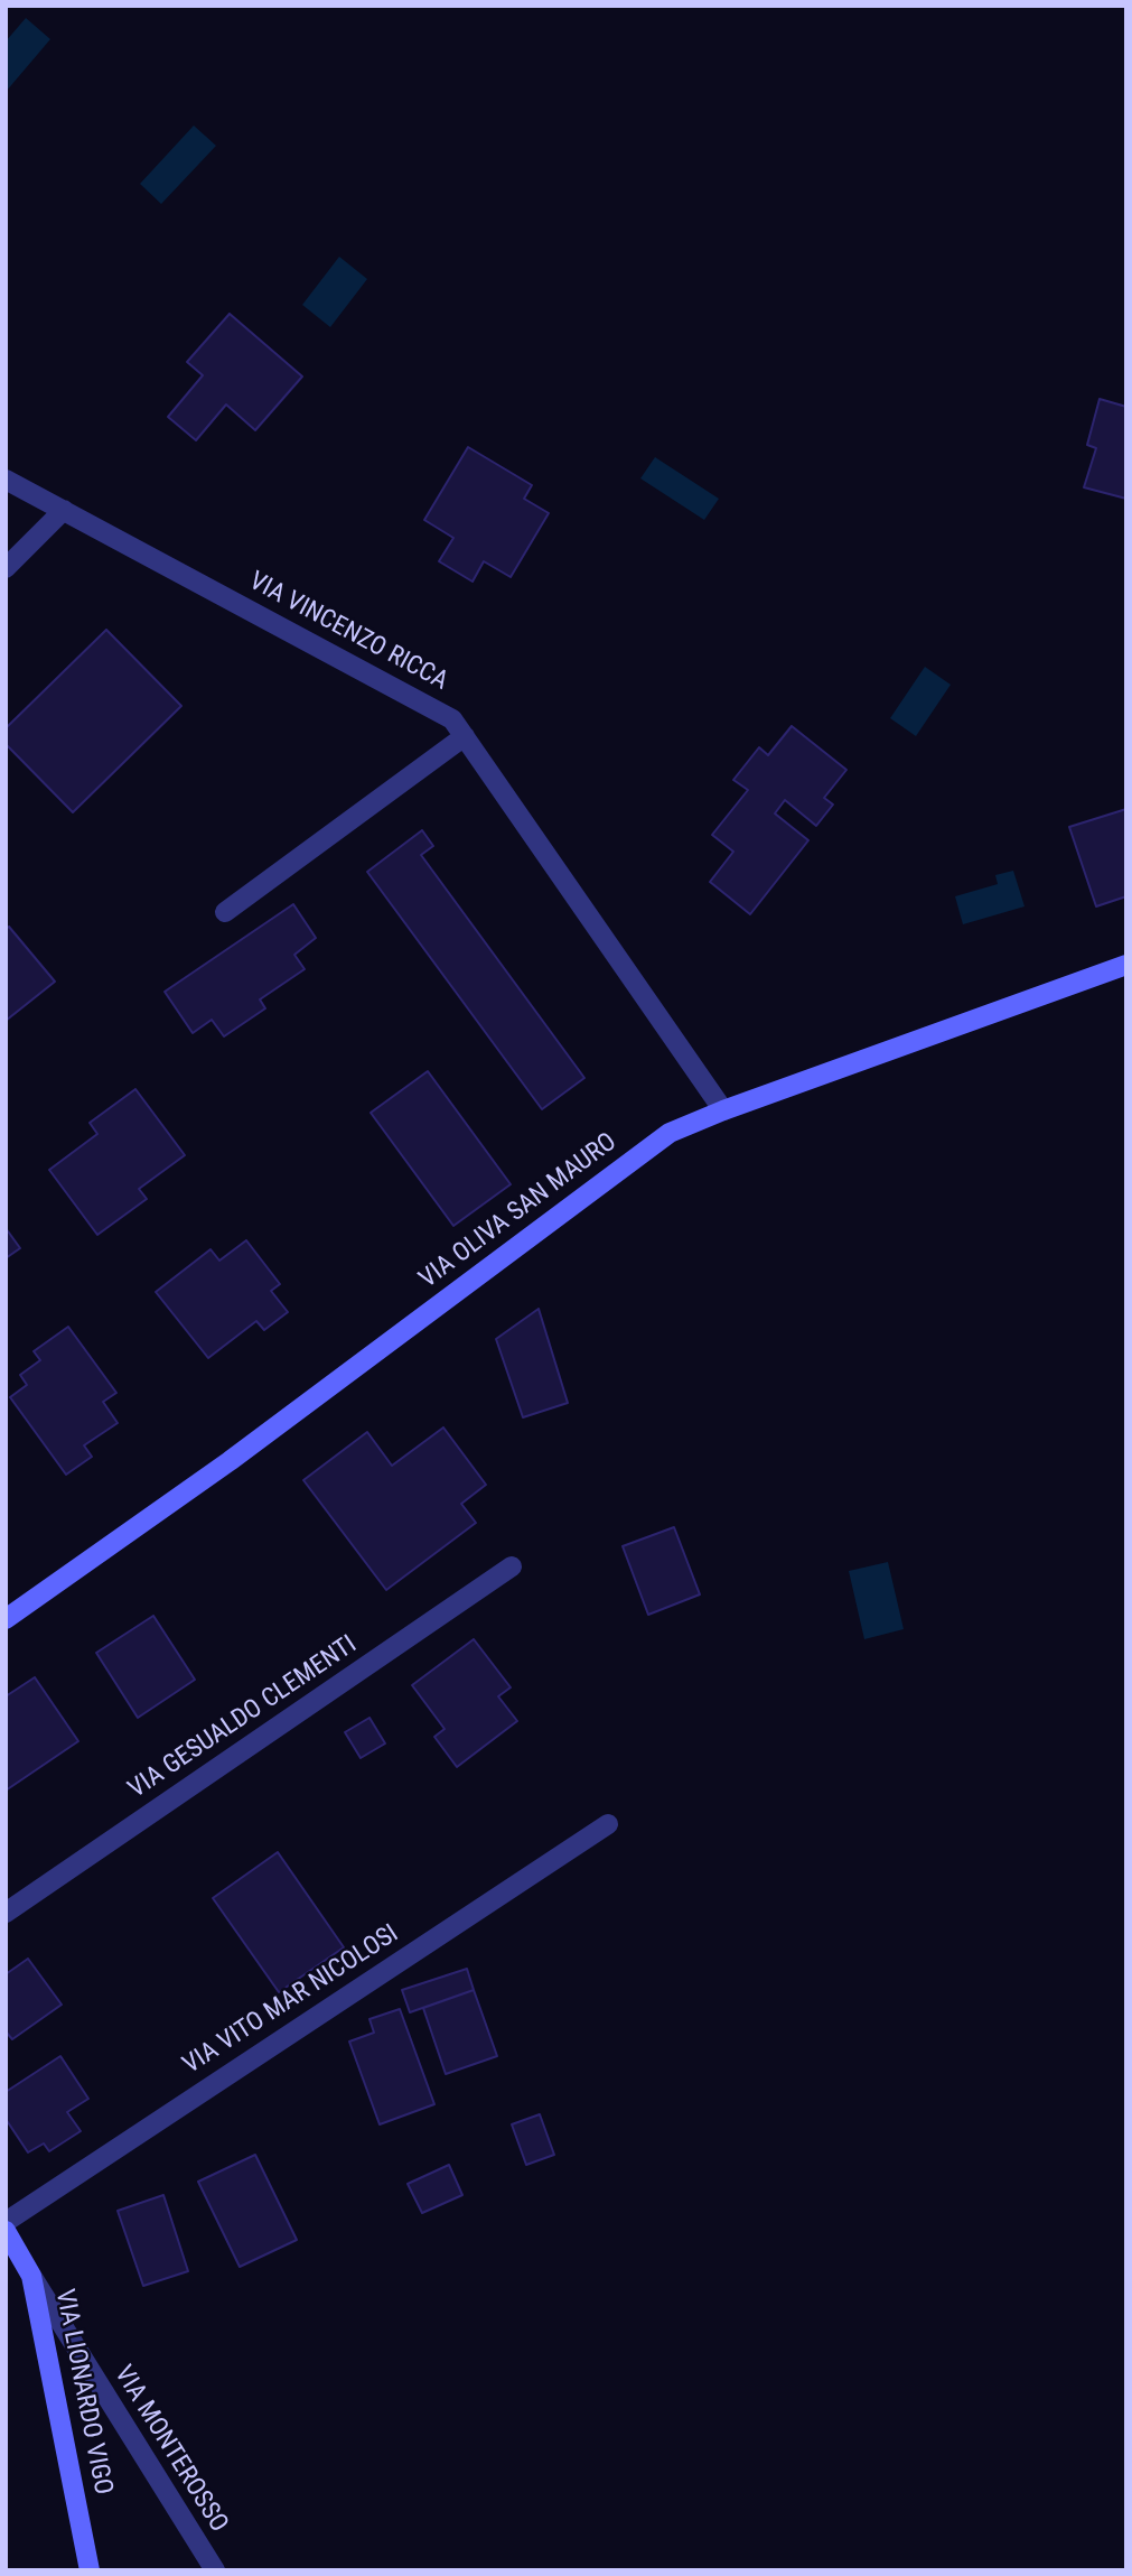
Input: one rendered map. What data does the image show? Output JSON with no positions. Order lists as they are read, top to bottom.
{
  "streets": {
    "street": [
      "VIA VINCENZO RICCA",
      "VIA OLIVA SAN MAURO",
      "VIA GESUALDO CLEMENTI",
      "VIA VITO MAR NICOLOSI",
      "VIA LIONARDO VIGO",
      "VIA MONTEROSSO"
    ]
  },
  "crossings": [
    ["VIA VINCENZO RICCA", "VIA OLIVA SAN MAURO"],
    ["VIA LIONARDO VIGO", "VIA MONTEROSSO"]
  ]
}
